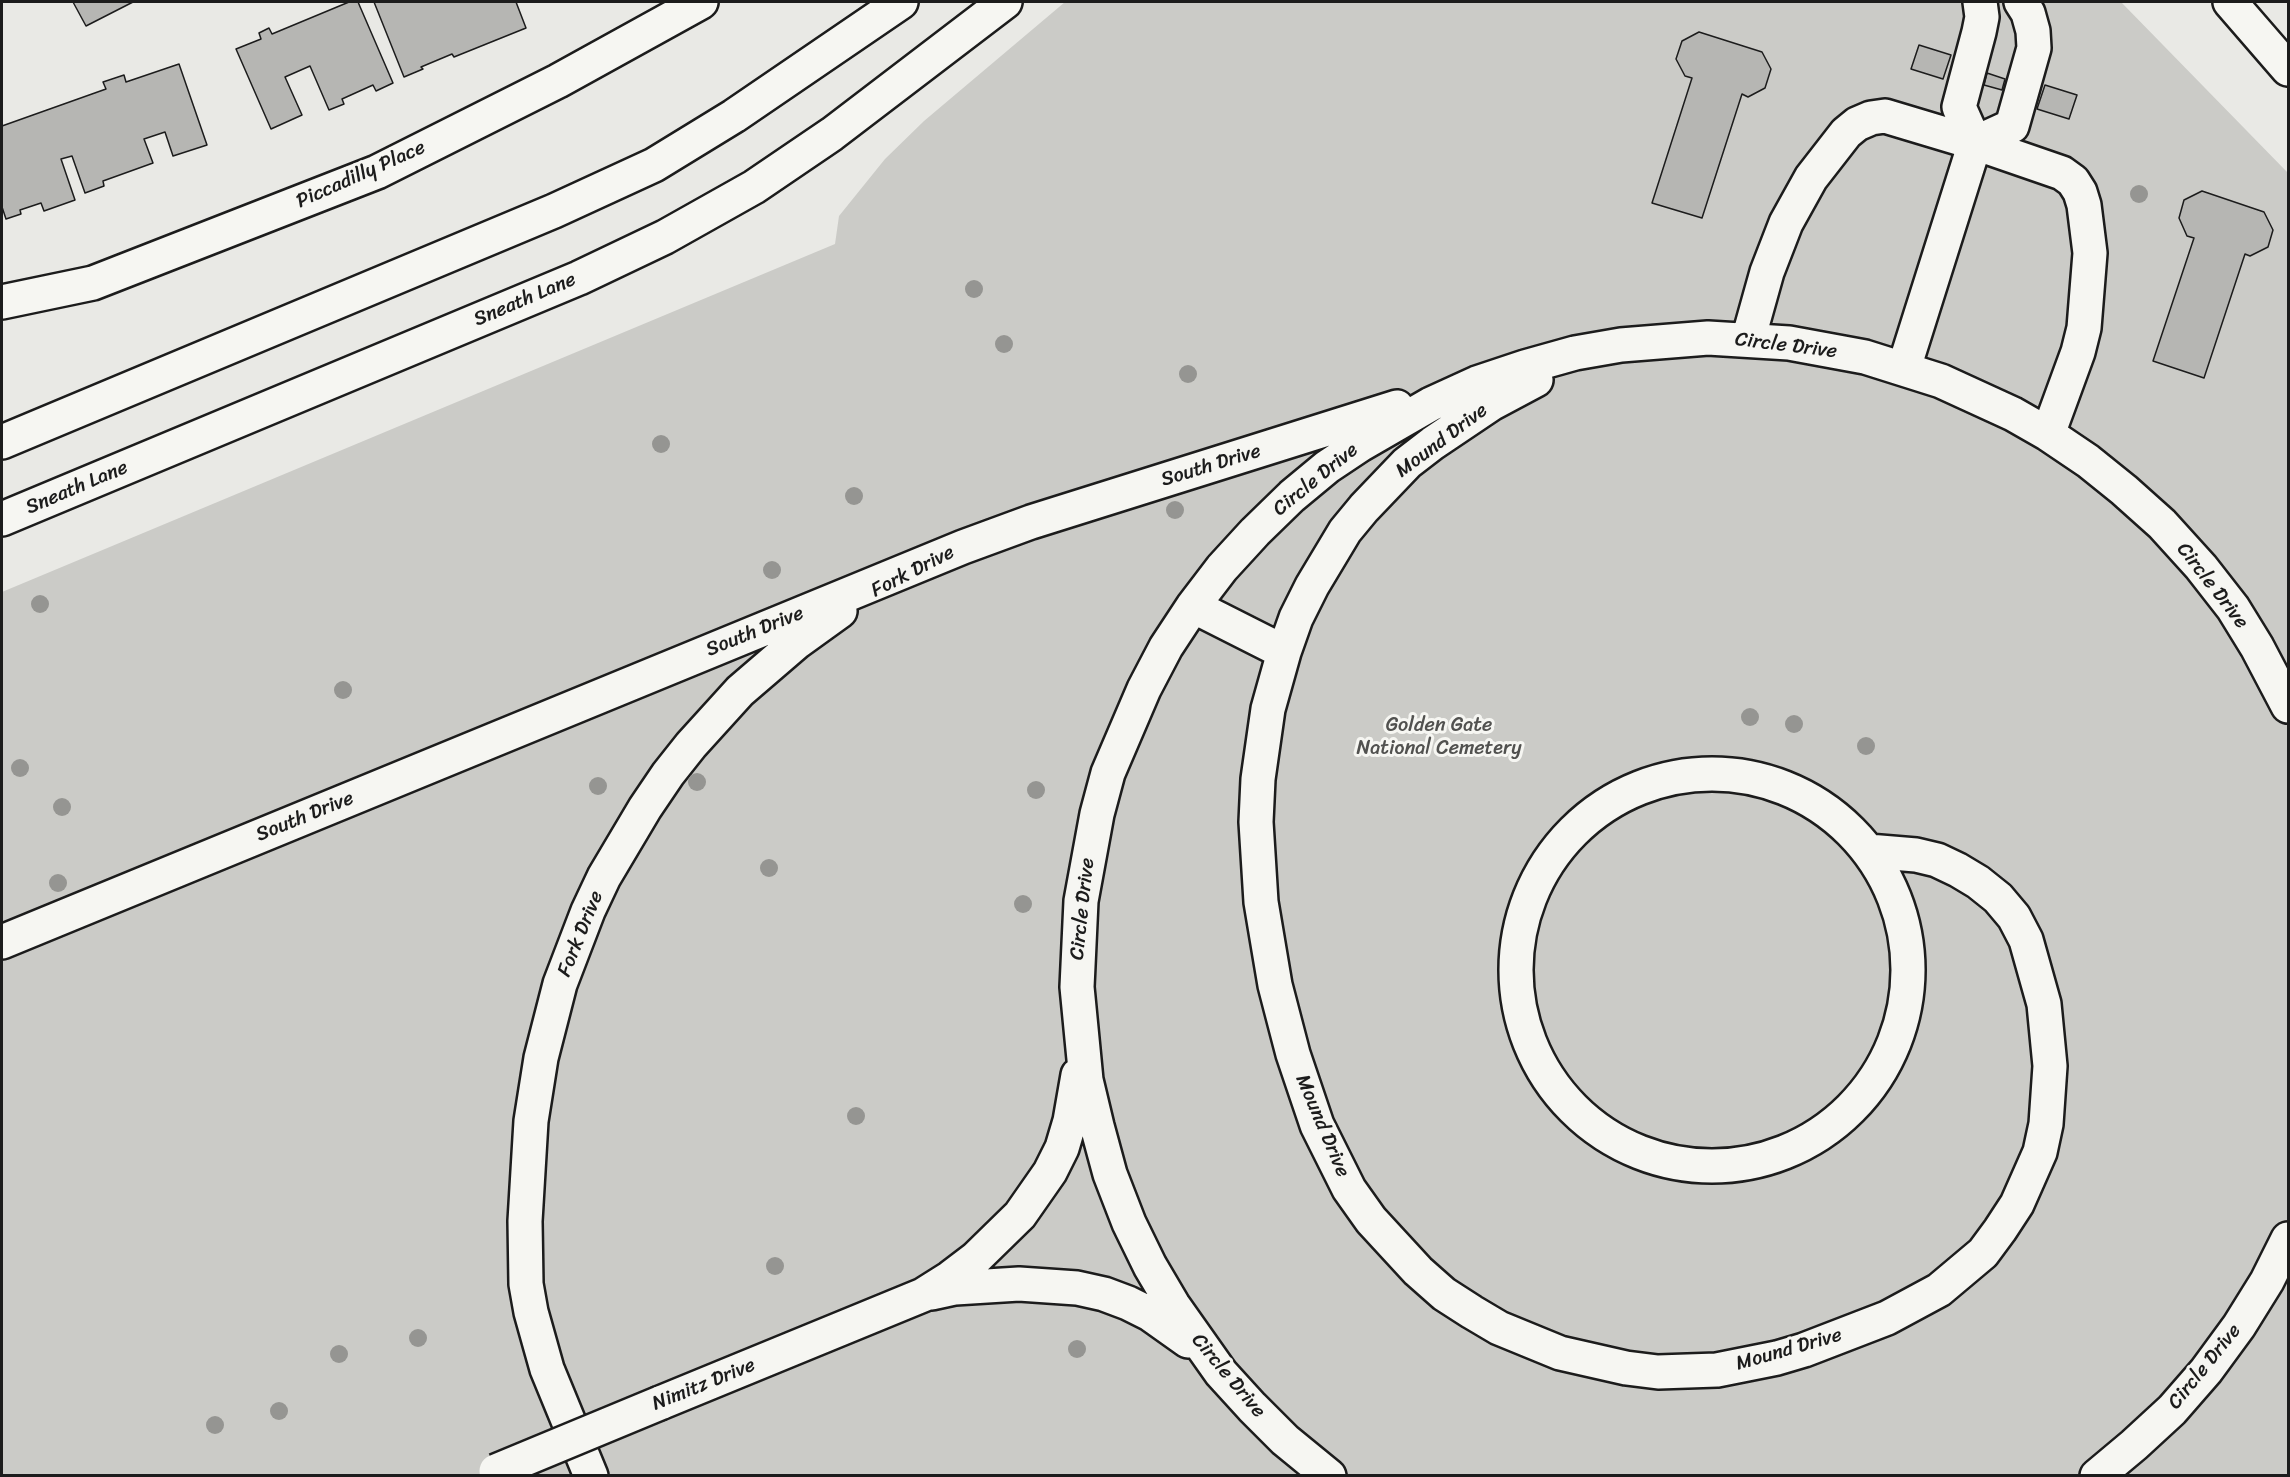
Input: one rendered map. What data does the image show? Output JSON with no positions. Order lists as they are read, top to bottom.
{
  "streets": {
    "main road": [
      "Piccadilly Place",
      "Sneath Lane",
      "Circle Drive",
      "Mound Drive",
      "South Drive",
      "Fork Drive",
      "Nimitz Drive"
    ]
  },
  "crossings": [
    ["Circle Drive", "Mound Drive"],
    ["Circle Drive", "South Drive"],
    ["Circle Drive", "Nimitz Drive"],
    ["South Drive", "Fork Drive"]
  ],
  "parks": ["Golden Gate National Cemetery"]
}
